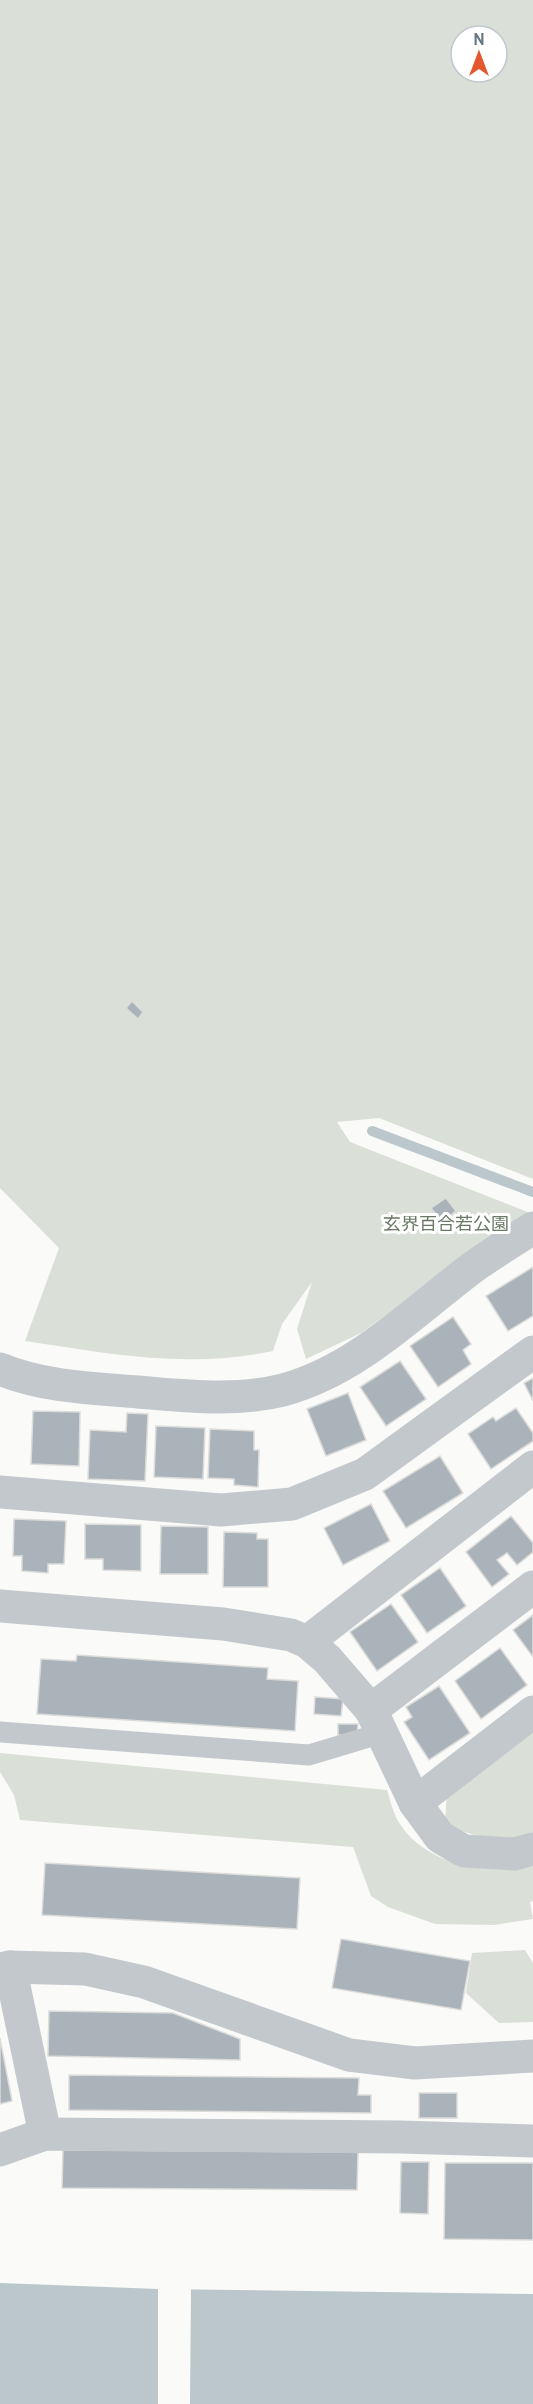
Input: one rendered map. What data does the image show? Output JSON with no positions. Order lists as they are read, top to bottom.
{
  "parks": ["玄界百合若公園"],
  "north": "top"
}
